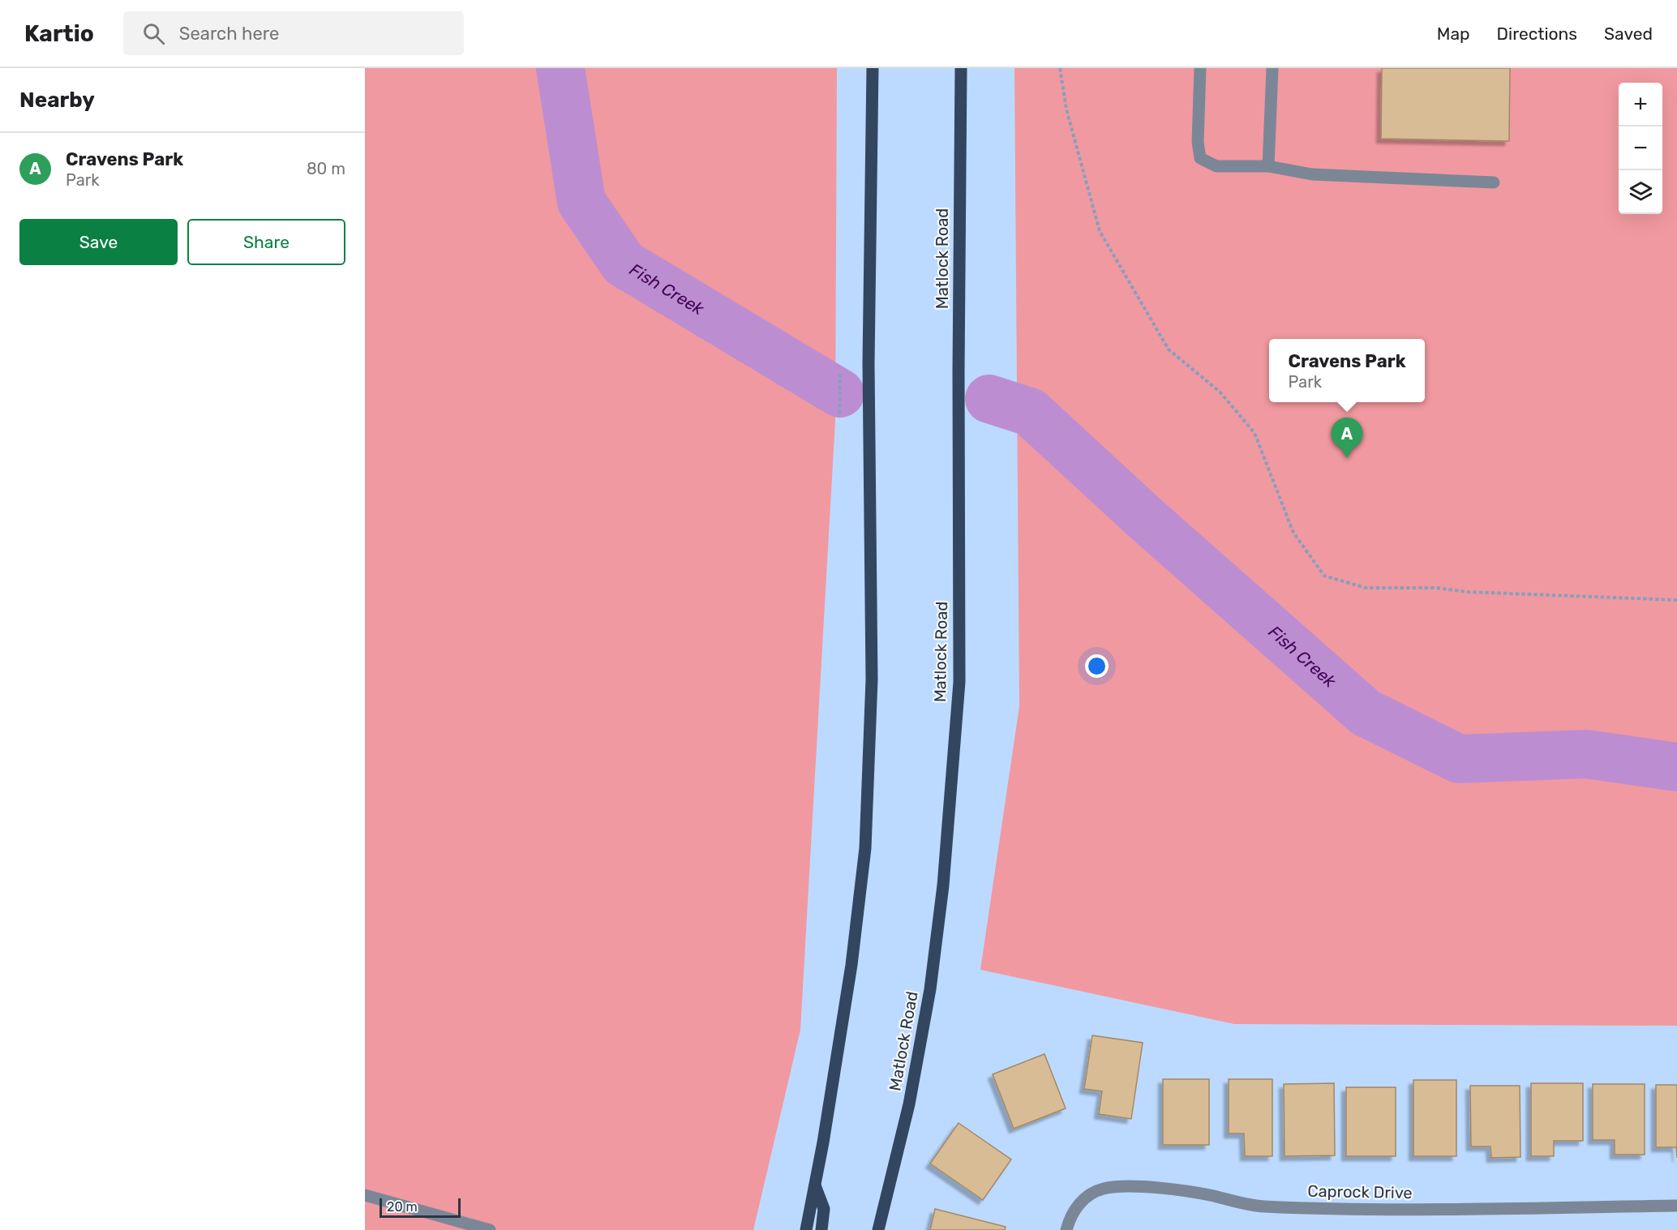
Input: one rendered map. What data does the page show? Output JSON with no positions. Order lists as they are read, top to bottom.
{
  "streets": {
    "main road": ["Matlock Road"],
    "street": ["Caprock Drive"]
  },
  "water": ["Fish Creek"],
  "scale_bar": "20 m",
  "page": {
    "header": "Kartio",
    "search": "Search here",
    "nav": ["Map", "Directions", "Saved"],
    "heading": "Nearby",
    "map_buttons": ["+", "−"],
    "list": [
      {
        "mark": "A",
        "name": "Cravens Park",
        "note": "Park",
        "value": "80 m"
      }
    ],
    "buttons": ["Save", "Share"],
    "popup": ["Cravens Park", "Park"],
    "pins": "A",
    "scale": "20 m"
  }
}
